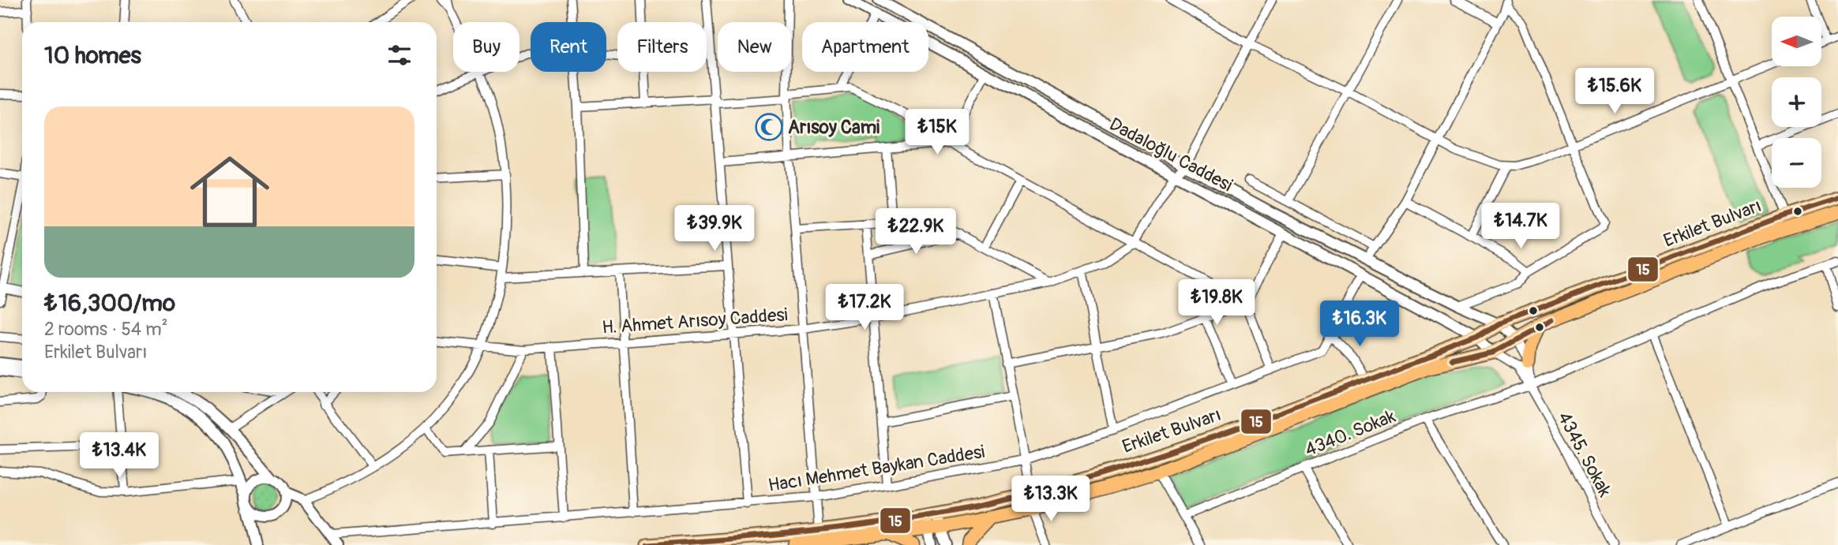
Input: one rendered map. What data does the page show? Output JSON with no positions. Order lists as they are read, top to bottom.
{
  "streets": {
    "main road": ["Erkilet Bulvarı"],
    "street": [
      "Dadaloğlu Caddesi",
      "H. Ahmet Arısoy Caddesi",
      "4340. Sokak",
      "4345. Sokak",
      "Hacı Mehmet Baykan Caddesi"
    ]
  },
  "crossings": [
    ["Dadaloğlu Caddesi", "Erkilet Bulvarı"],
    ["Dadaloğlu Caddesi", "H. Ahmet Arısoy Caddesi"],
    ["Dadaloğlu Caddesi", "4345. Sokak"],
    ["Dadaloğlu Caddesi", "Hacı Mehmet Baykan Caddesi"],
    ["Erkilet Bulvarı", "4345. Sokak"],
    ["4340. Sokak", "4345. Sokak"]
  ],
  "places": {
    "mosque": ["Arısoy Cami"]
  },
  "lines": ["transit line 15"],
  "north": "left",
  "page": {
    "map_buttons": ["+", "−"],
    "chip": [
      "Buy",
      "Rent",
      "Filters",
      "New",
      "Apartment"
    ],
    "heading": "10 homes",
    "price": [
      "₺15.6K",
      "₺15K",
      "₺14.7K",
      "₺39.9K",
      "₺22.9K",
      "₺19.8K",
      "₺17.2K",
      "₺16.3K",
      "₺13.4K",
      "₺13.3K"
    ],
    "list": [
      {
        "name": "₺16,300/mo",
        "note": "2 rooms · 54 m² · Erkilet Bulvarı"
      }
    ]
  }
}
